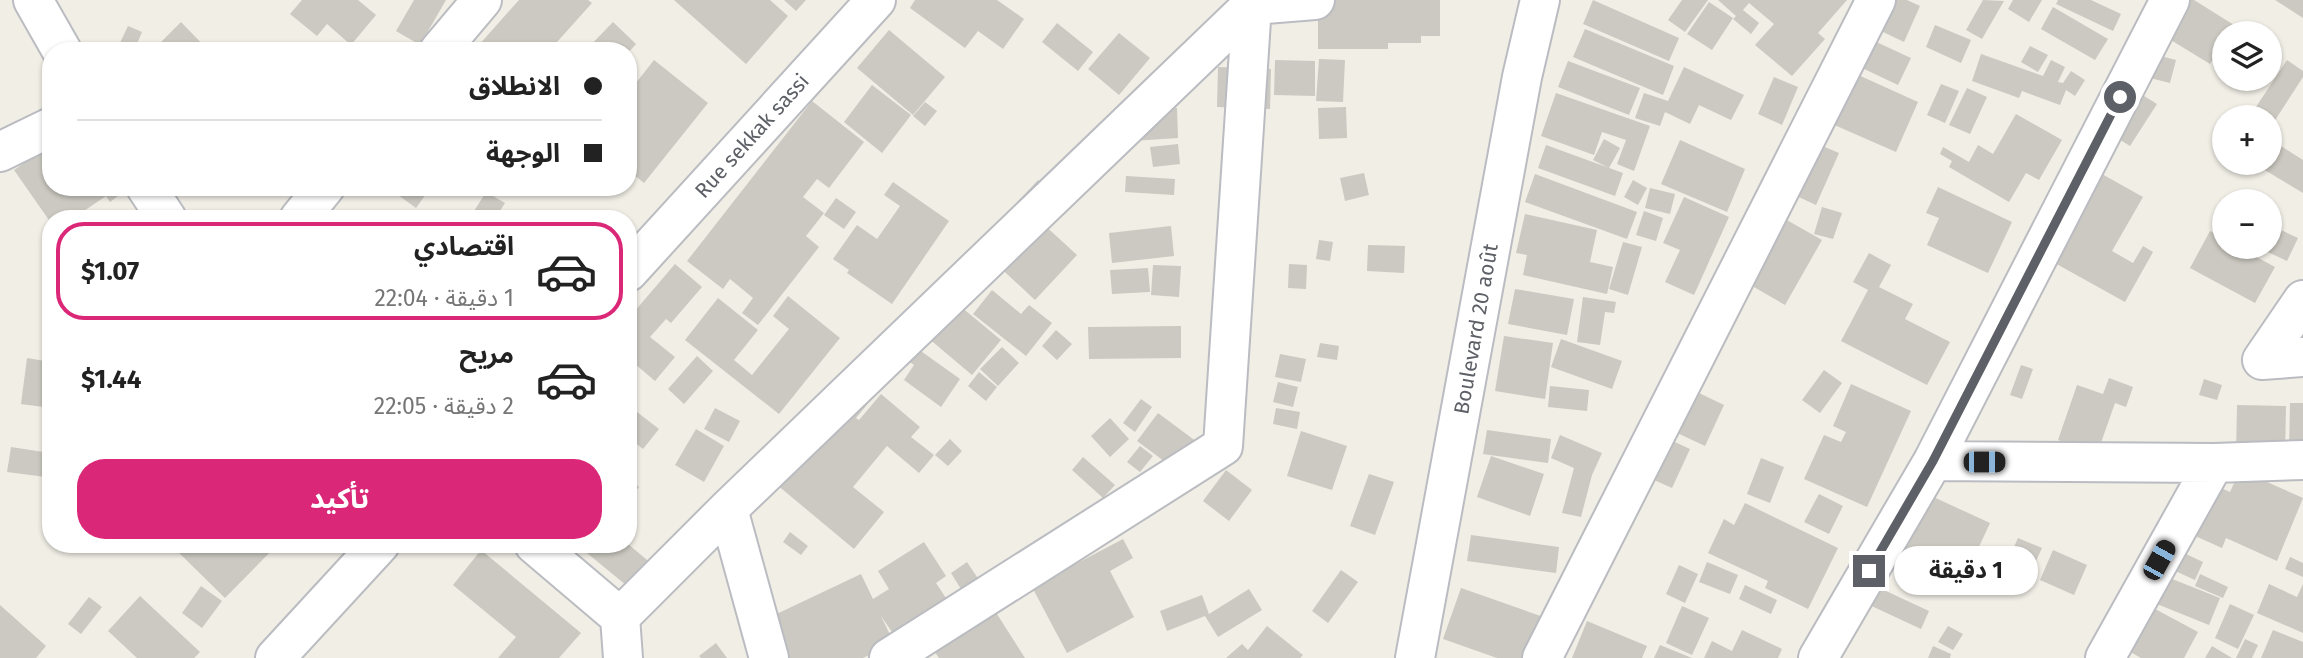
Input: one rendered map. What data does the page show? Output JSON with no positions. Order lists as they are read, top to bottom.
{
  "streets": {
    "street": ["Rue sekkak sassi", "Boulevard 20 août"]
  },
  "page": {
    "map_buttons": ["+", "−"],
    "banner": ["الانطلاق", "الوجهة"],
    "list": [
      {
        "name": "اقتصادي",
        "note": "1 دقيقة · 22:04",
        "value": "$1.07"
      },
      {
        "name": "مريح",
        "note": "2 دقيقة · 22:05",
        "value": "$1.44"
      }
    ],
    "buttons": "تأكيد",
    "bubble": "1 دقيقة"
  }
}
